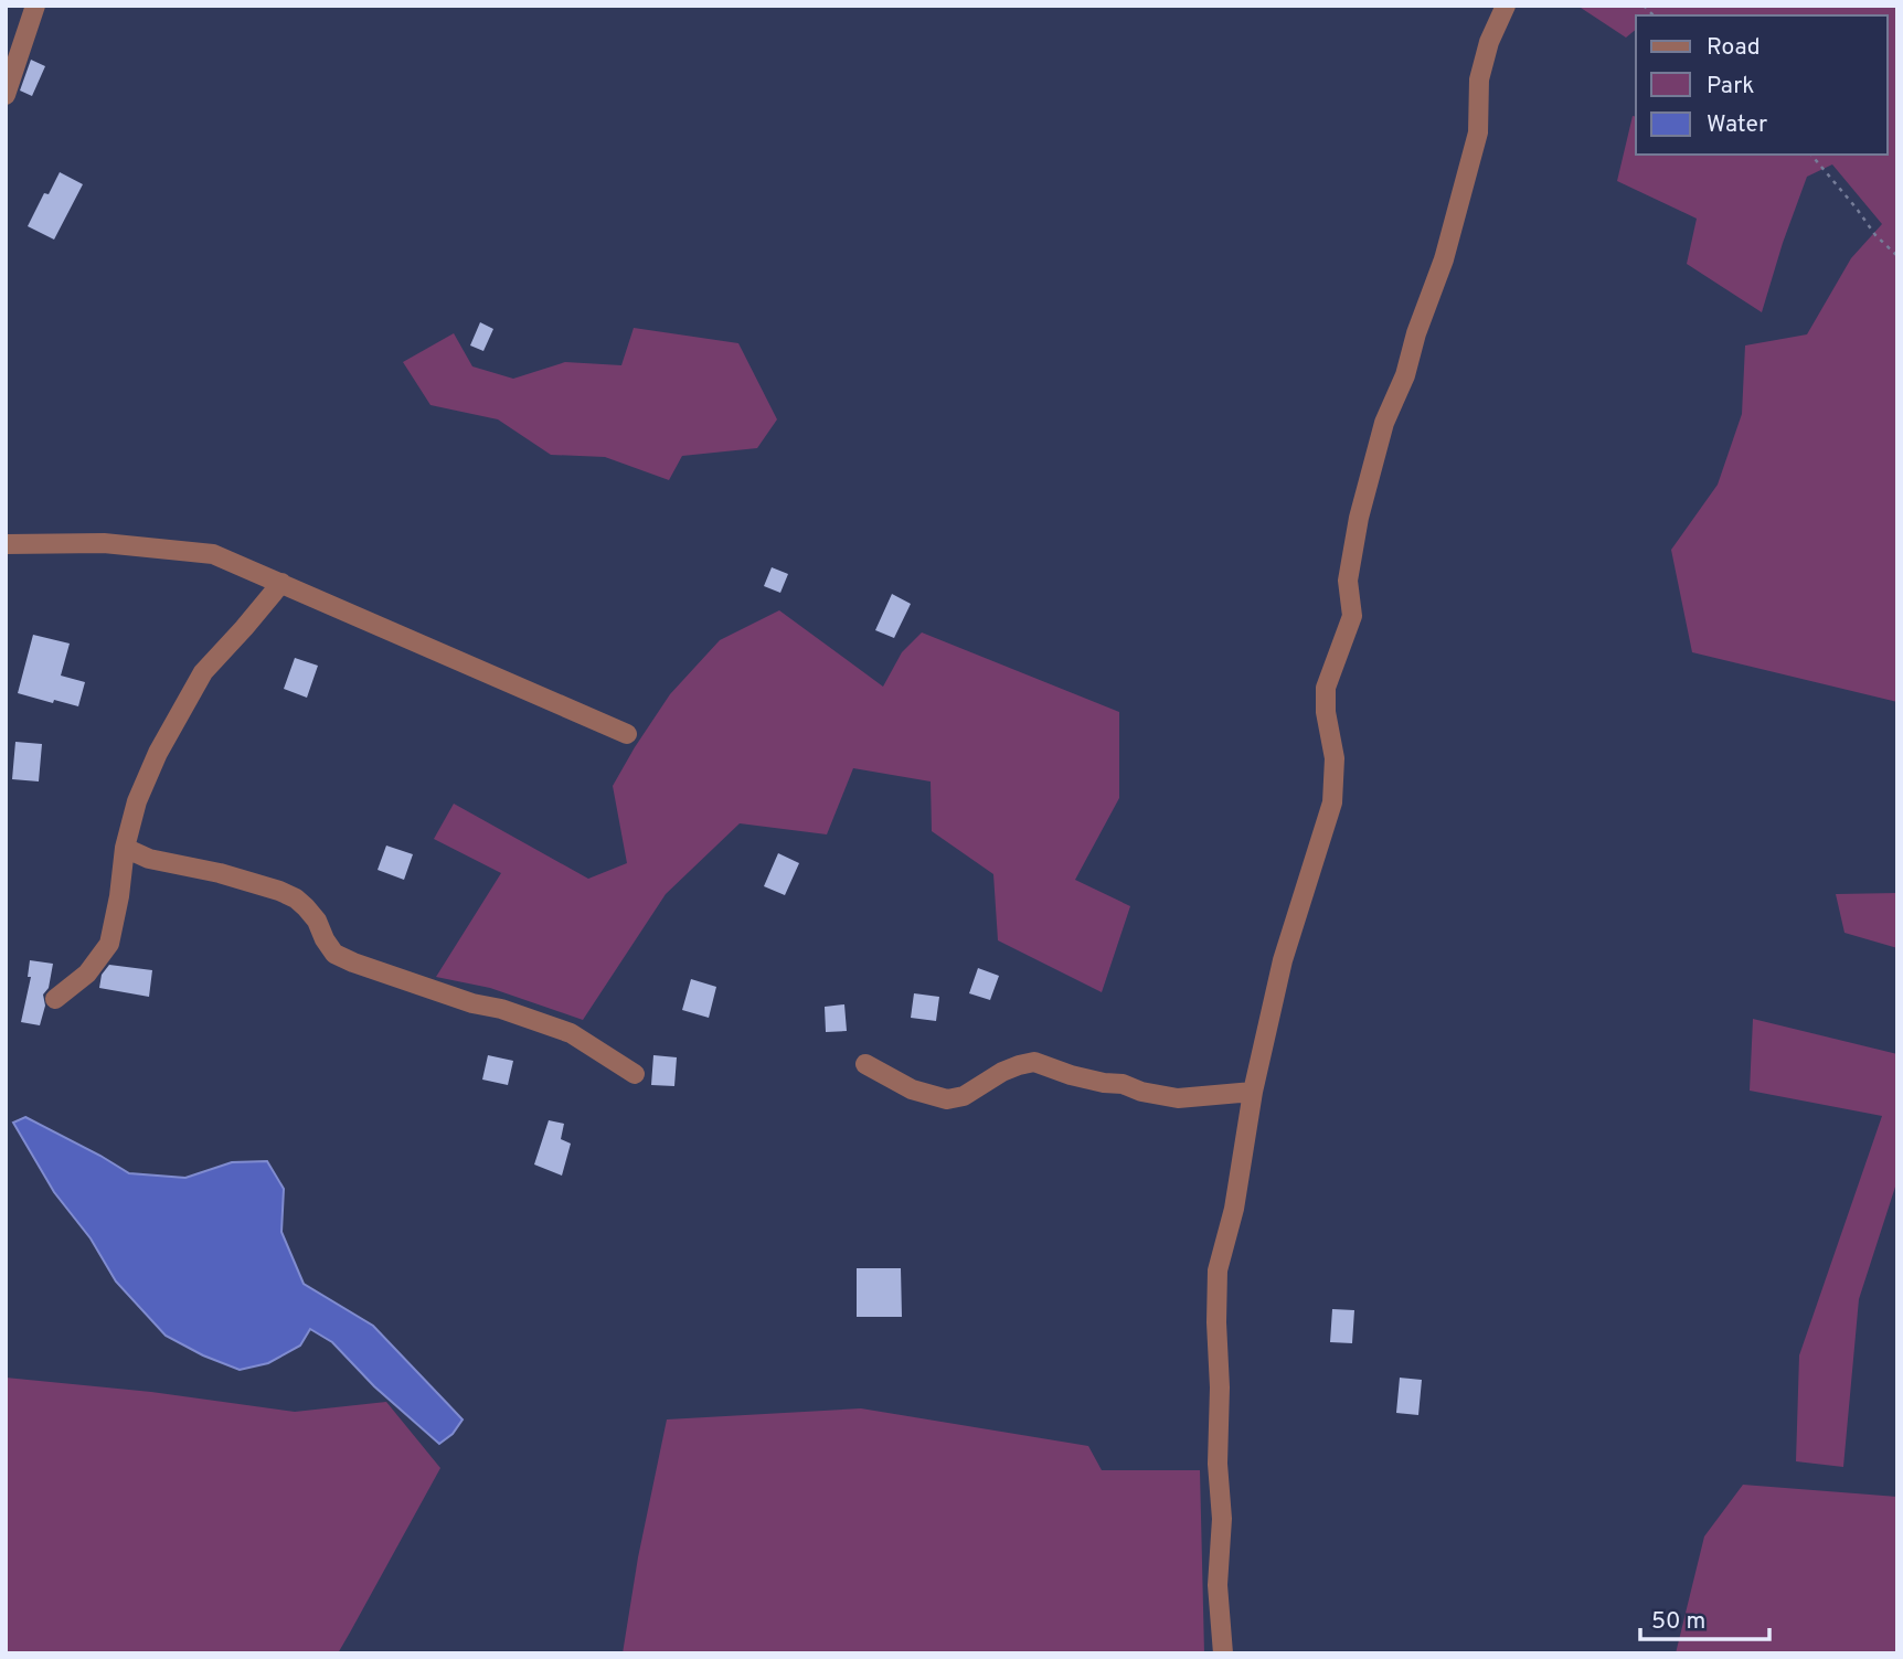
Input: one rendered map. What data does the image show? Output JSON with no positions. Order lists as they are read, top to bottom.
{
  "legend": ["Road", "Park", "Water"],
  "scale_bar": "50 m"
}
